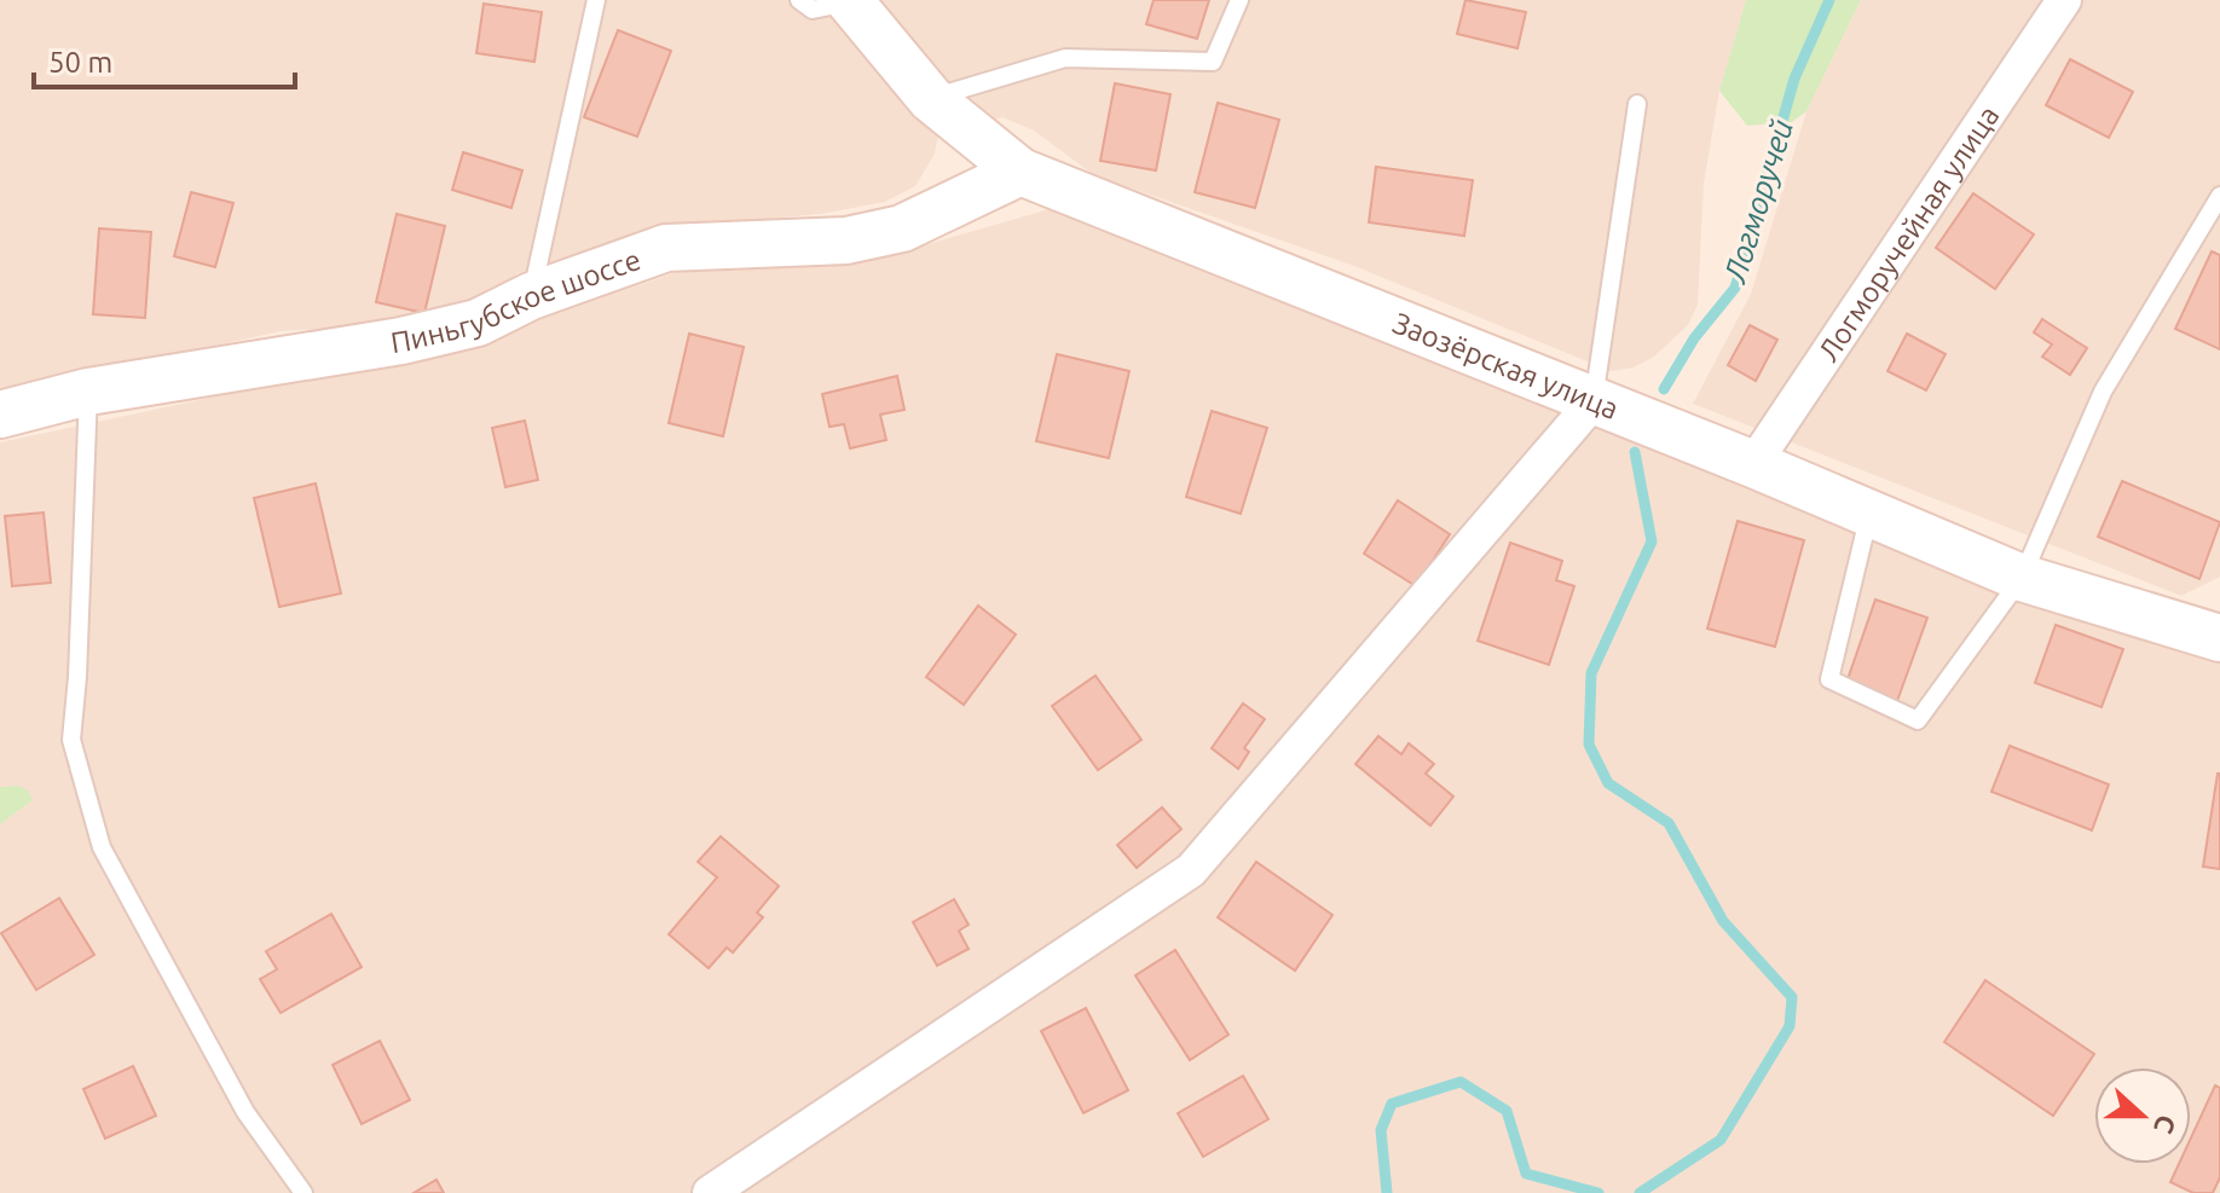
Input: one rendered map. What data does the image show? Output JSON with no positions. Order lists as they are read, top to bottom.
{
  "streets": {
    "street": ["Логморучейная улица", "Пиньгубское шоссе", "Заозёрская улица"]
  },
  "crossings": [
    ["Логморучейная улица", "Заозёрская улица"],
    ["Пиньгубское шоссе", "Заозёрская улица"]
  ],
  "water": ["Логморучей"],
  "scale_bar": "50 m",
  "north": "right"
}
